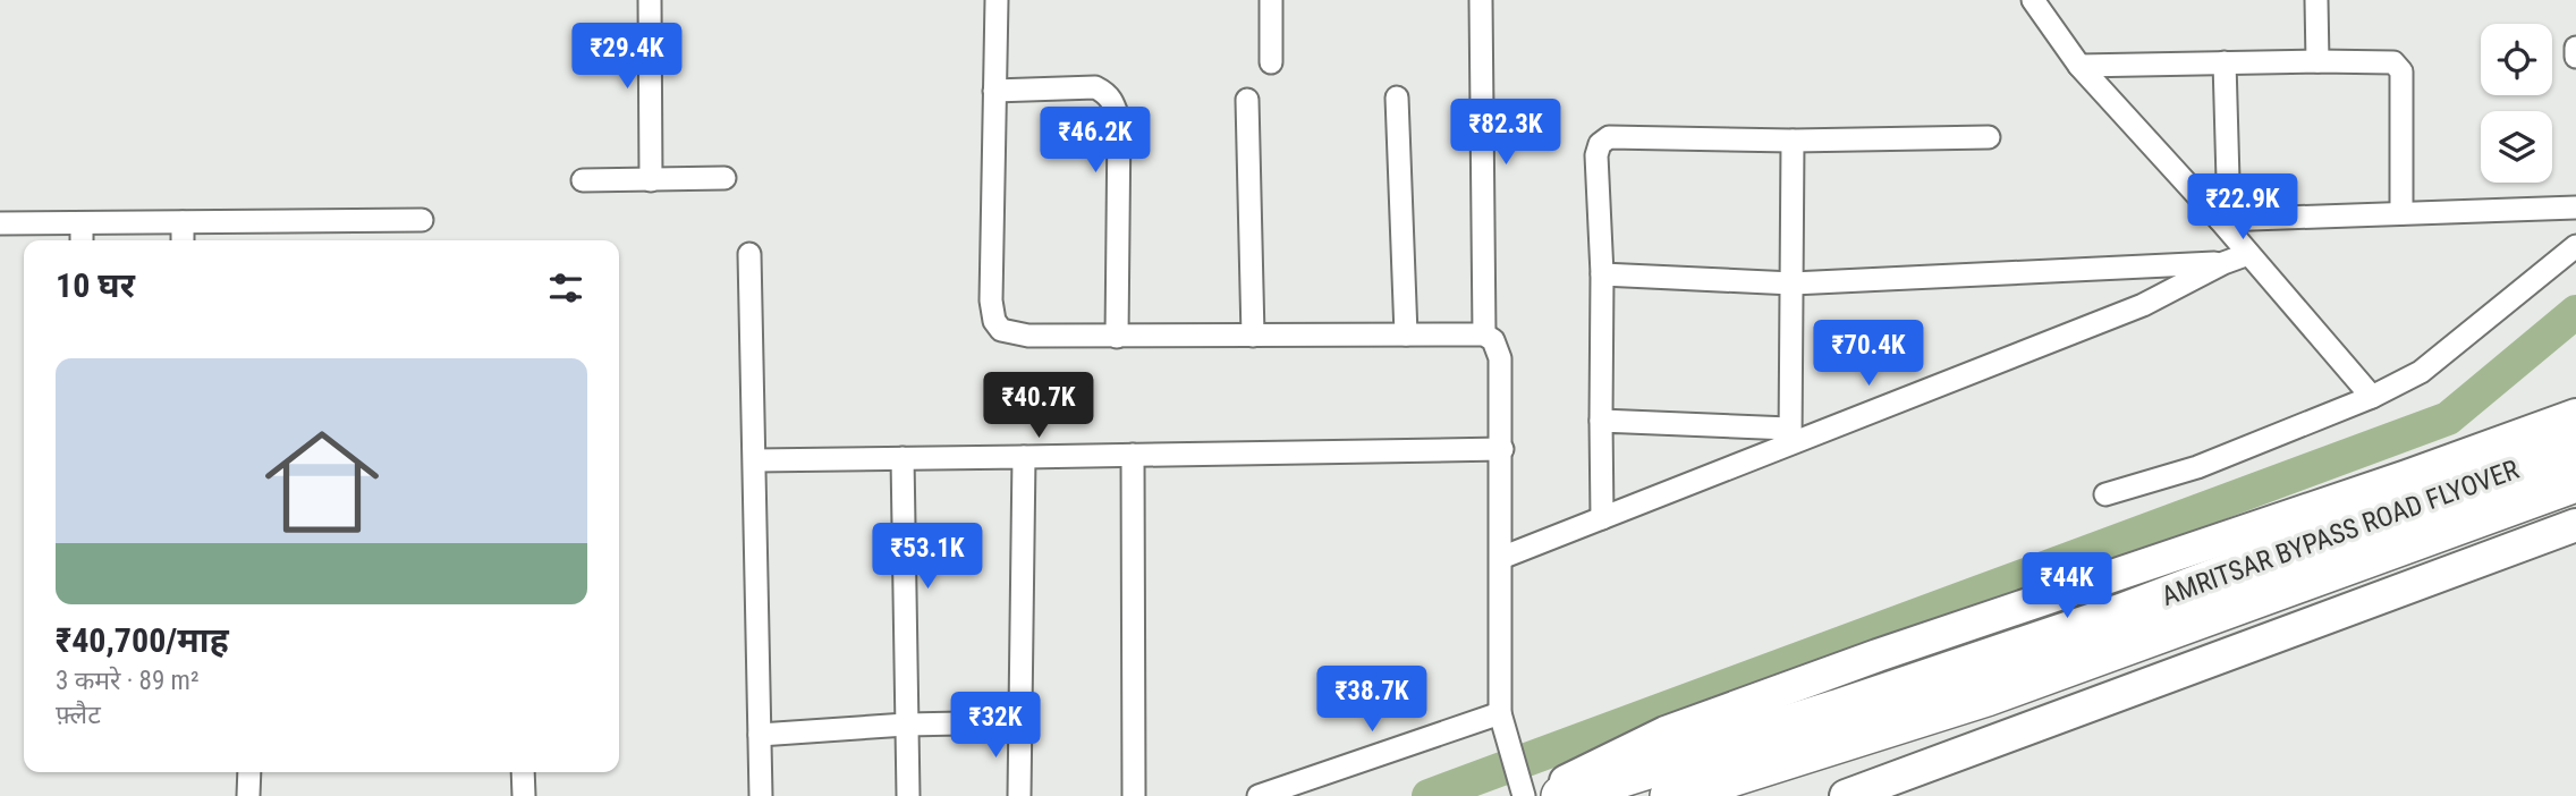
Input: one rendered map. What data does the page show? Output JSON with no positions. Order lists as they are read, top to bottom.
{
  "streets": {
    "highway": ["AMRITSAR BYPASS ROAD FLYOVER"]
  },
  "page": {
    "price": [
      "₹29.4K",
      "₹82.3K",
      "₹46.2K",
      "₹22.9K",
      "₹70.4K",
      "₹40.7K",
      "₹53.1K",
      "₹44K",
      "₹38.7K",
      "₹32K"
    ],
    "heading": "10 घर",
    "list": [
      {
        "name": "₹40,700/माह",
        "note": "3 कमरे · 89 m² · फ़्लैट"
      }
    ]
  }
}
